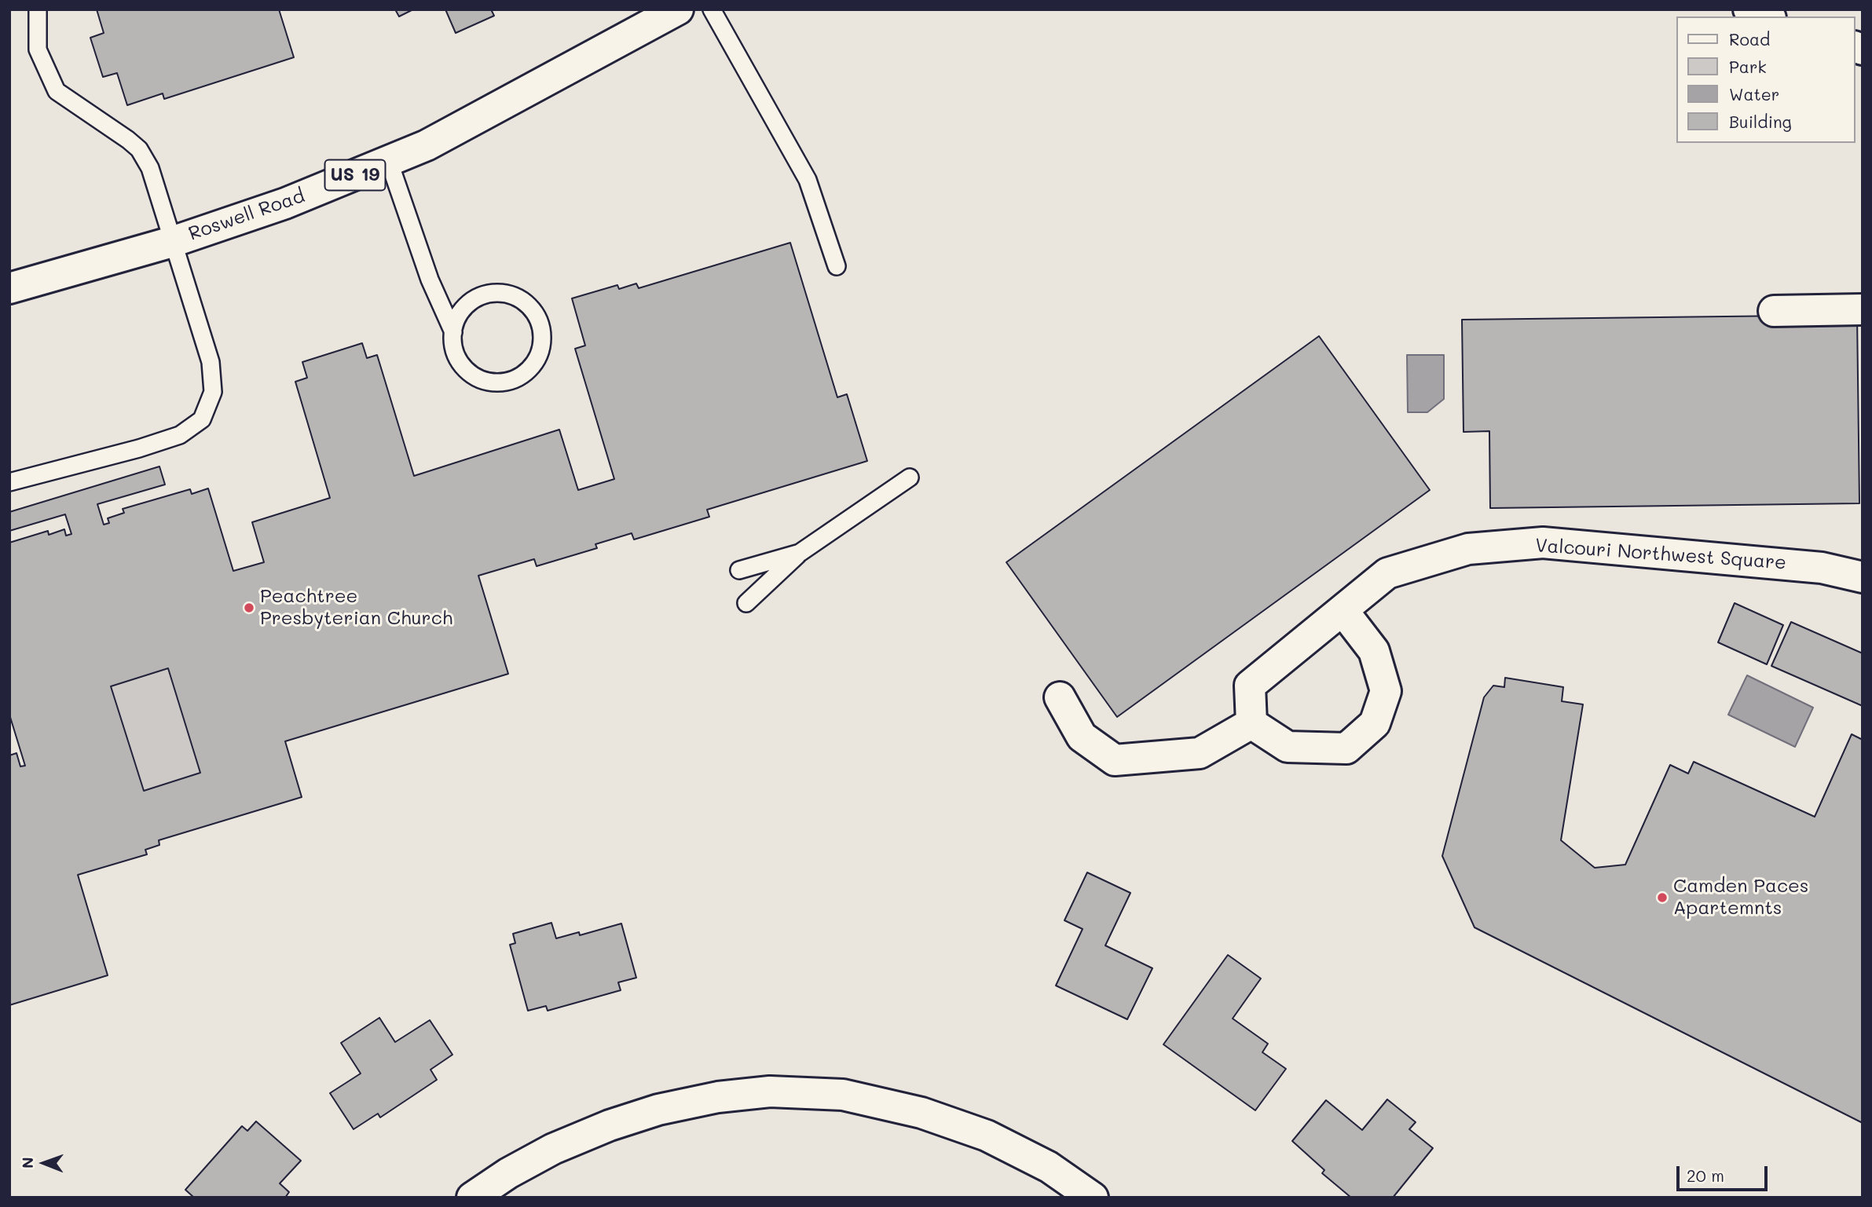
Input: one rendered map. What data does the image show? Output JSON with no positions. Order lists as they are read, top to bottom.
{
  "streets": {
    "street": ["US 19", "Roswell Road", "Valcouri Northwest Square"]
  },
  "places": ["Peachtree Presbyterian Church", "Camden Paces Apartemnts"],
  "legend": [
    "Road",
    "Park",
    "Water",
    "Building"
  ],
  "scale_bar": "20 m",
  "north": "left"
}
